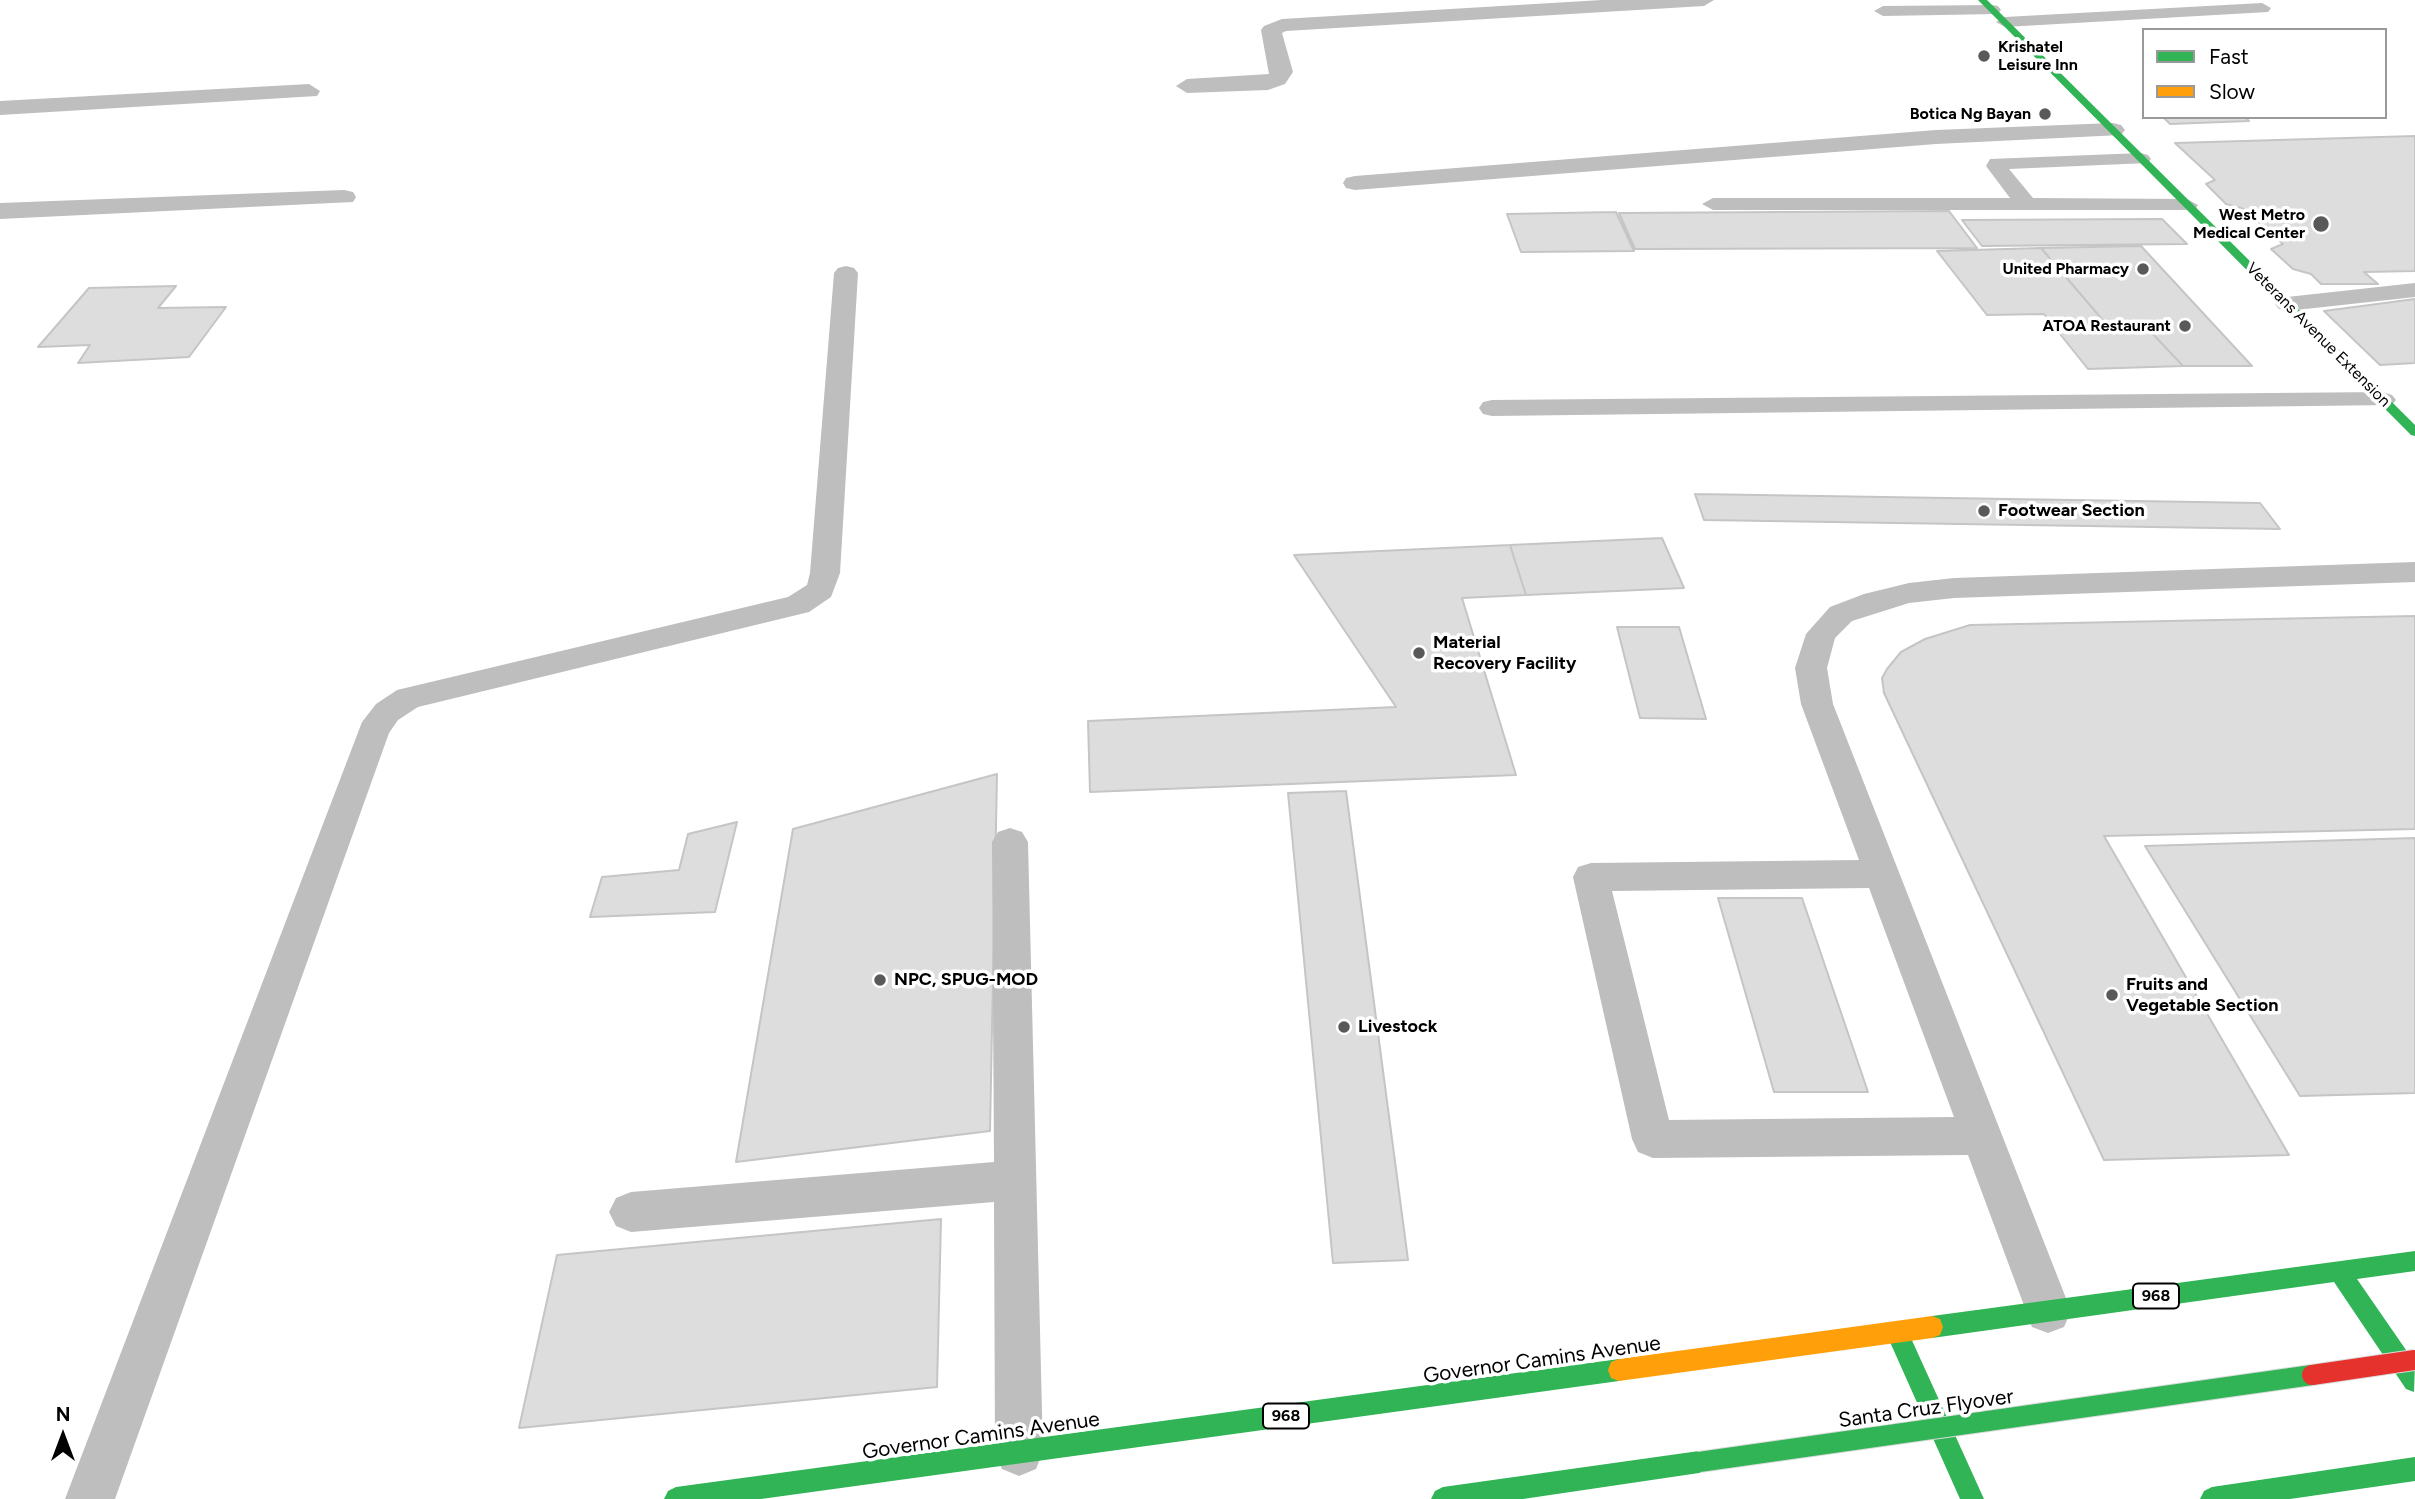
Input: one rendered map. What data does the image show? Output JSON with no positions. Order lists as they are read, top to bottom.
{
  "streets": {
    "main road": [
      "Veterans Avenue Extension",
      "968",
      "Governor Camins Avenue",
      "Santa Cruz Flyover"
    ]
  },
  "places": [
    "Krishatel Leisure Inn",
    "Botica Ng Bayan",
    "West Metro Medical Center",
    "United Pharmacy",
    "ATOA Restaurant",
    "Footwear Section",
    "Material Recovery Facility",
    "NPC, SPUG-MOD",
    "Fruits and Vegetable Section",
    "Livestock"
  ],
  "legend": ["Fast", "Slow"],
  "north": "top"
}
